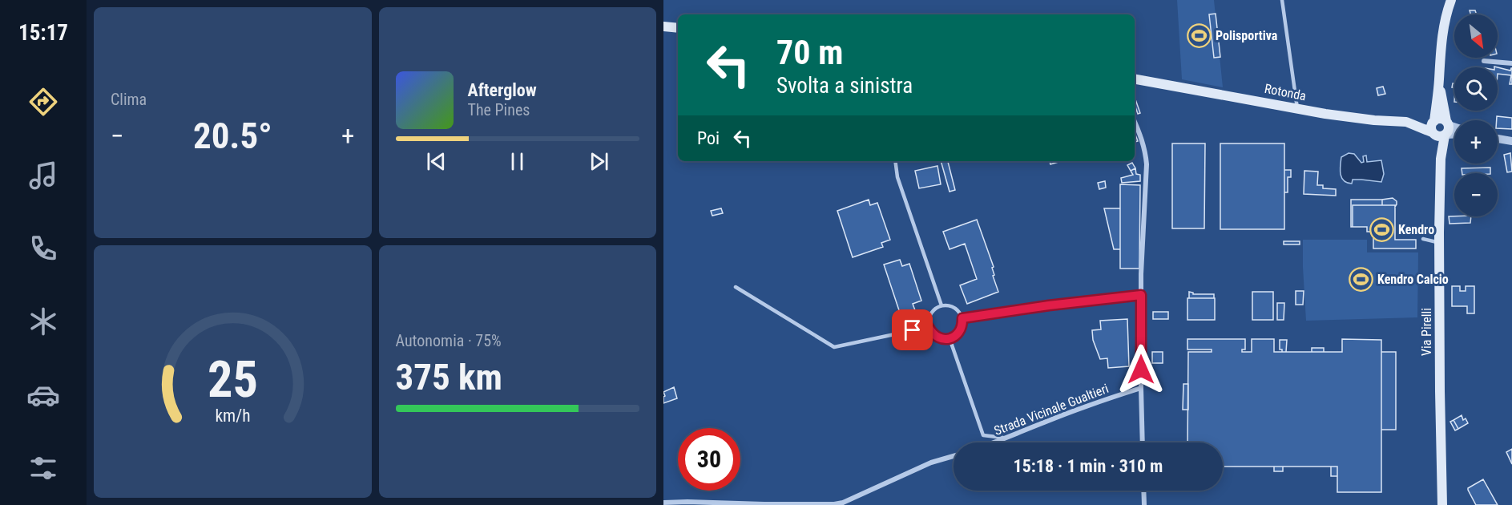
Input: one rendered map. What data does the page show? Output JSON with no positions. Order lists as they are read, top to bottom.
{
  "streets": {
    "main road": ["Rotonda", "Via Pirelli"],
    "street": ["Strada Vicinale Gualtieri"]
  },
  "crossings": [
    ["Rotonda", "Via Pirelli"]
  ],
  "places": {
    "sports": ["Polisportiva", "Kendro", "Kendro Calcio"]
  },
  "north": "bottom right",
  "page": {
    "tabs": "15:17",
    "tile": [
      "Clima",
      ["Autonomia · 75%", "375 km"]
    ],
    "map_buttons": ["+", "−"],
    "turn": ["70 m", "Svolta a sinistra"],
    "song": ["Afterglow", "The Pines"],
    "then": "Poi",
    "heat": ["−", "20.5°", "+"],
    "limit": "30",
    "trip": "15:18 · 1 min · 310 m",
    "gauge": ["25", "km/h"]
  }
}
